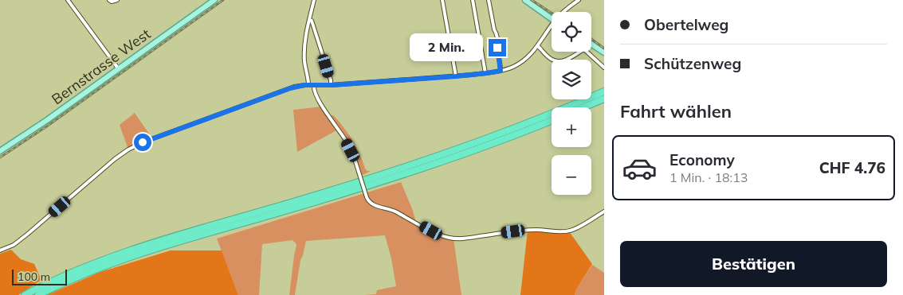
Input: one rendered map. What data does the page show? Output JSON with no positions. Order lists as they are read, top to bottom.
{
  "streets": {
    "main road": ["Bernstrasse West"]
  },
  "scale_bar": "100 m",
  "page": {
    "banner": ["Obertelweg", "Schützenweg"],
    "map_buttons": ["+", "−"],
    "bubble": "2 Min.",
    "heading": "Fahrt wählen",
    "list": [
      {
        "name": "Economy",
        "note": "1 Min. · 18:13",
        "value": "CHF 4.76"
      }
    ],
    "buttons": "Bestätigen",
    "scale": "100 m"
  }
}
